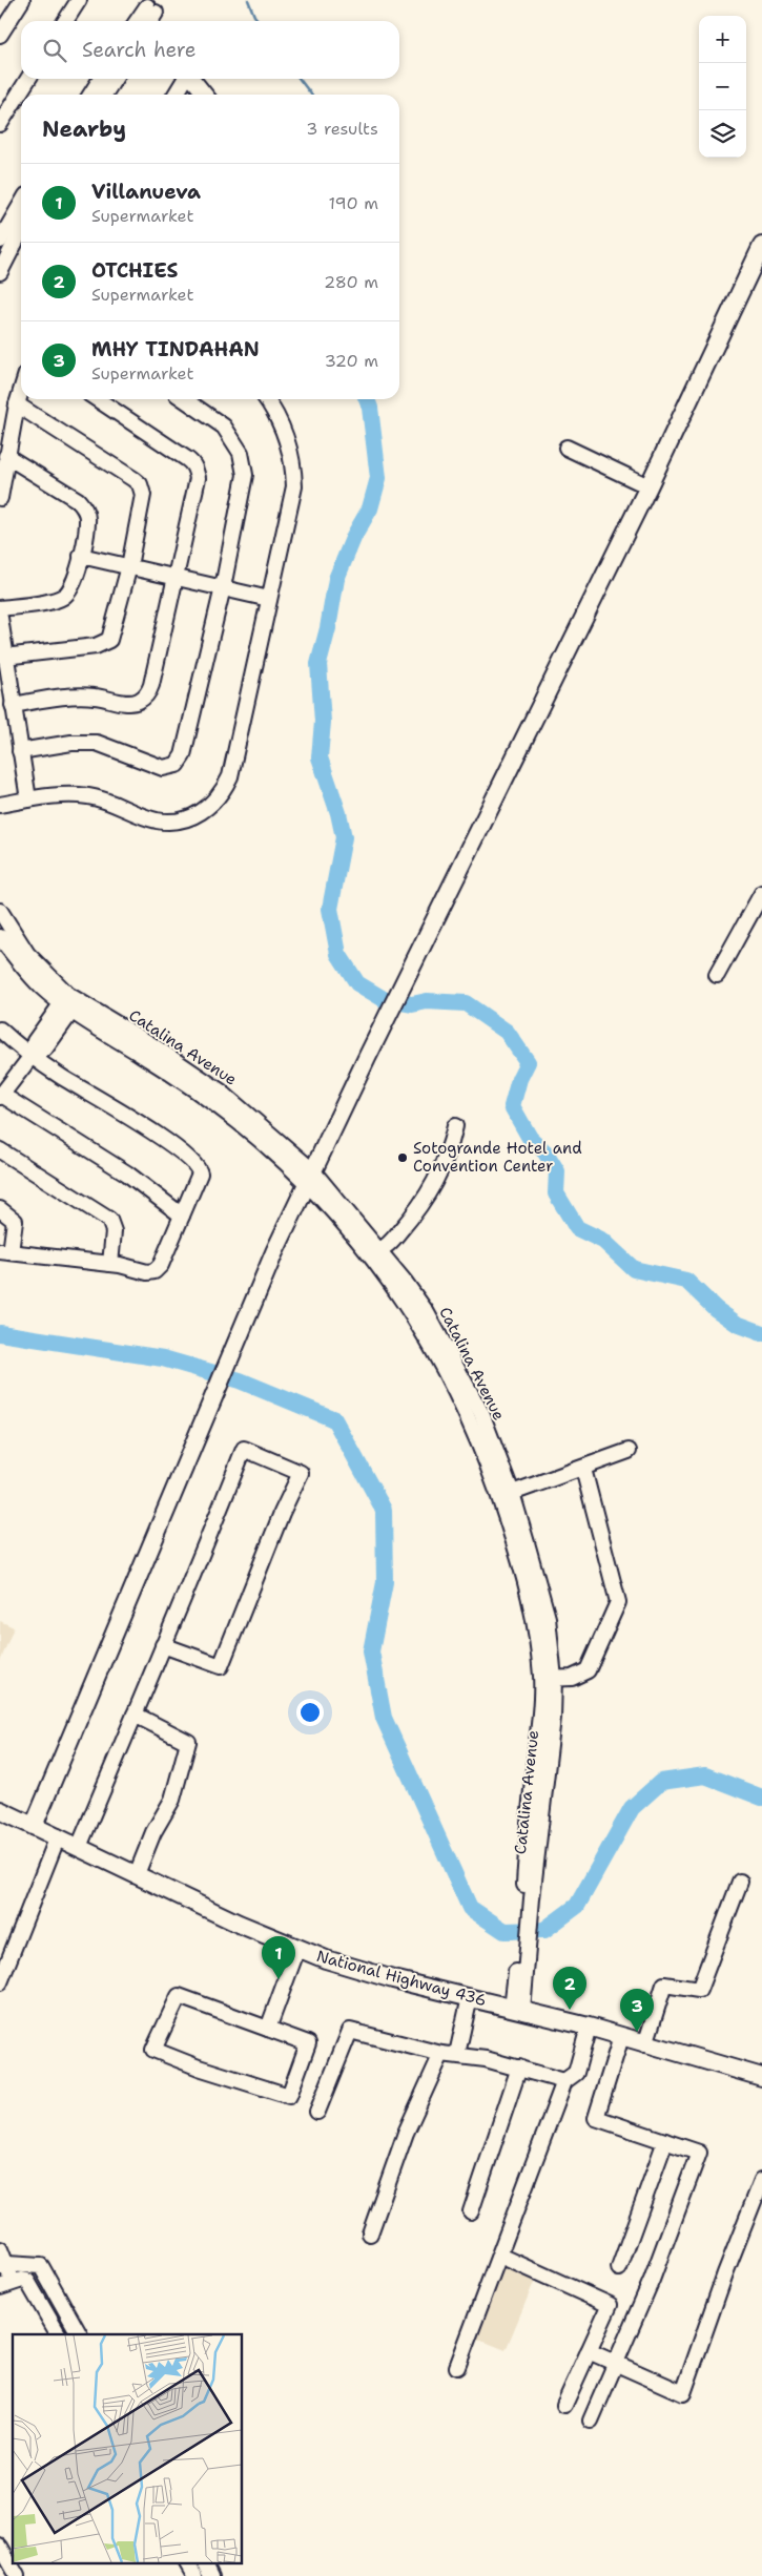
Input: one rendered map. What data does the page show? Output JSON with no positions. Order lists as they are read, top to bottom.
{
  "streets": {
    "main road": ["National Highway 436"],
    "street": ["Catalina Avenue"]
  },
  "crossings": [
    ["Catalina Avenue", "National Highway 436"]
  ],
  "places": ["Sotogrande Hotel and Convention Center"],
  "page": {
    "map_buttons": ["+", "−"],
    "search": "Search here",
    "heading": ["Nearby", "3 results"],
    "list": [
      {
        "mark": "1",
        "name": "Villanueva",
        "note": "Supermarket",
        "value": "190 m"
      },
      {
        "mark": "2",
        "name": "OTCHIES",
        "note": "Supermarket",
        "value": "280 m"
      },
      {
        "mark": "3",
        "name": "MHY TINDAHAN",
        "note": "Supermarket",
        "value": "320 m"
      }
    ],
    "pins": ["1", "2", "3"]
  }
}
